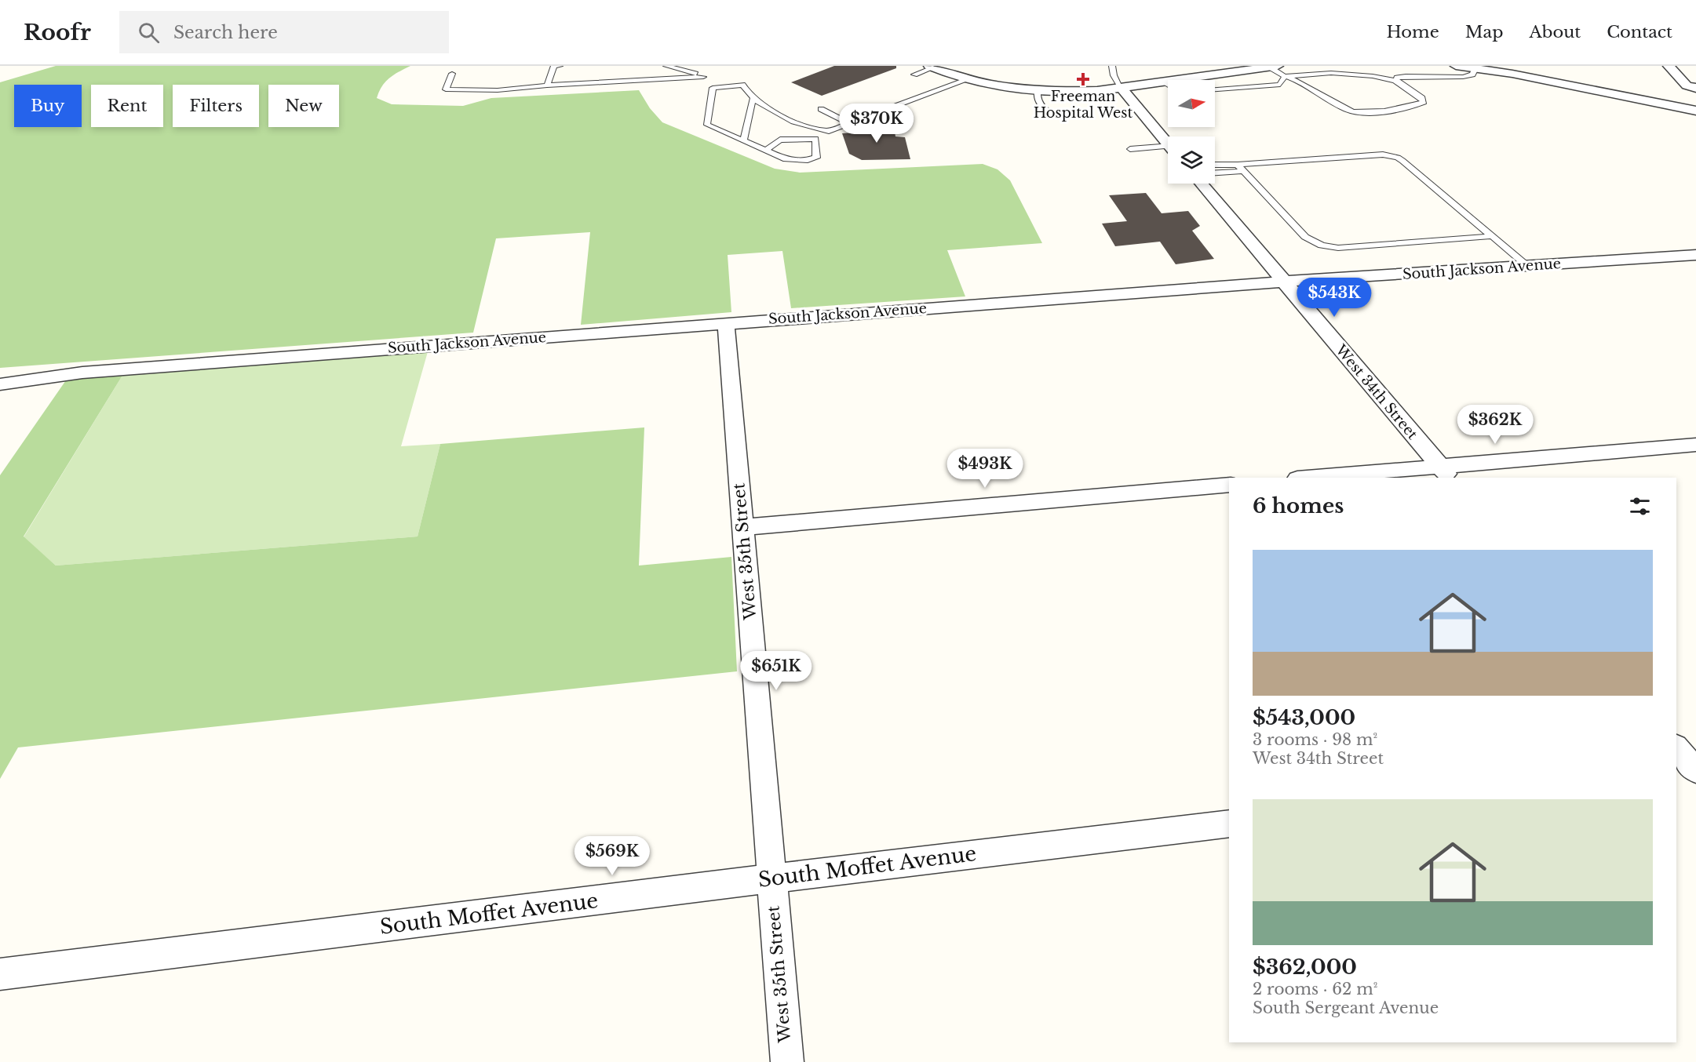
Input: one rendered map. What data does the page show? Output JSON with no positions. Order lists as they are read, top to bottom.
{
  "streets": {
    "street": [
      "South Jackson Avenue",
      "West 34th Street",
      "West 35th Street",
      "South Moffet Avenue"
    ]
  },
  "crossings": [
    ["South Jackson Avenue", "West 34th Street"],
    ["South Jackson Avenue", "West 35th Street"],
    ["West 35th Street", "South Moffet Avenue"]
  ],
  "places": {
    "health": ["Freeman Hospital West"]
  },
  "north": "right",
  "page": {
    "header": "Roofr",
    "search": "Search here",
    "nav": [
      "Home",
      "Map",
      "About",
      "Contact"
    ],
    "chip": [
      "Buy",
      "Rent",
      "Filters",
      "New"
    ],
    "price": [
      "$370K",
      "$543K",
      "$362K",
      "$493K",
      "$651K",
      "$569K"
    ],
    "heading": "6 homes",
    "list": [
      {
        "name": "$543,000",
        "note": "3 rooms · 98 m² · West 34th Street"
      },
      {
        "name": "$362,000",
        "note": "2 rooms · 62 m² · South Sergeant Avenue"
      }
    ]
  }
}
